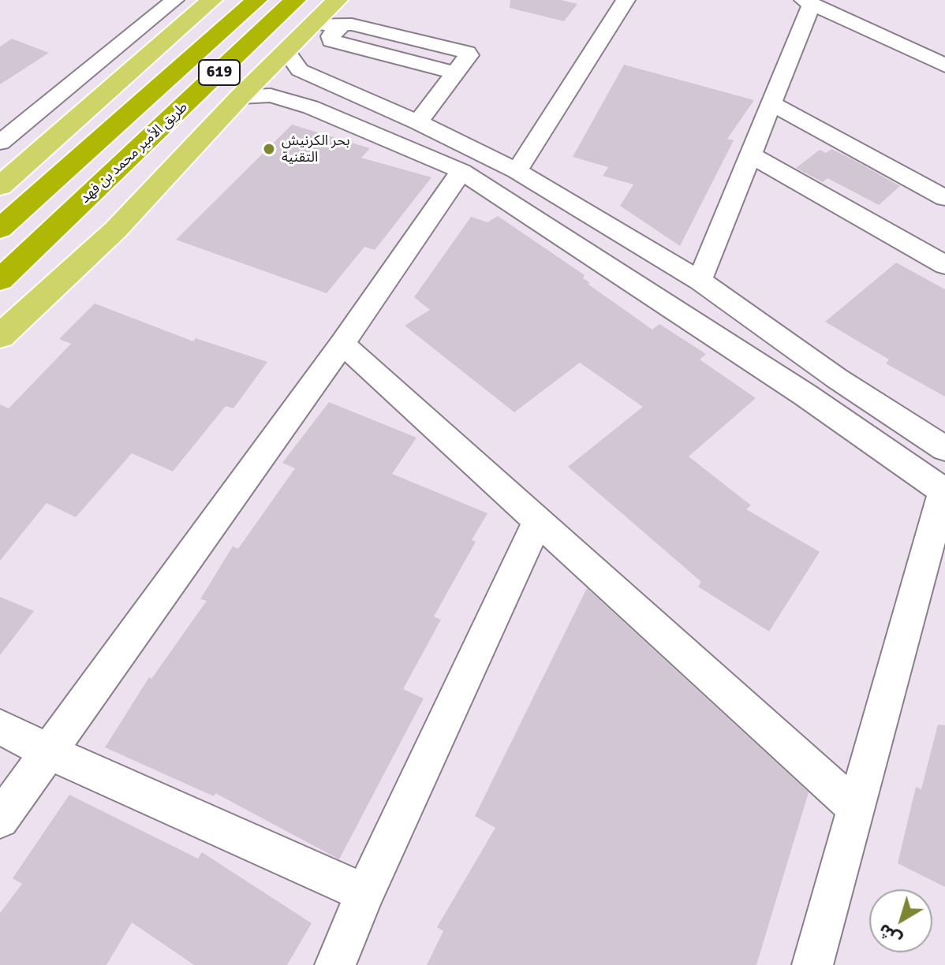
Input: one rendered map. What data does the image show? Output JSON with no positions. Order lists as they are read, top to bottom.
{
  "streets": {
    "highway": ["619", "طريق الأمير محمد بن فهد"]
  },
  "places": ["بحر الكرنيش التقنية"],
  "north": "bottom left"
}
